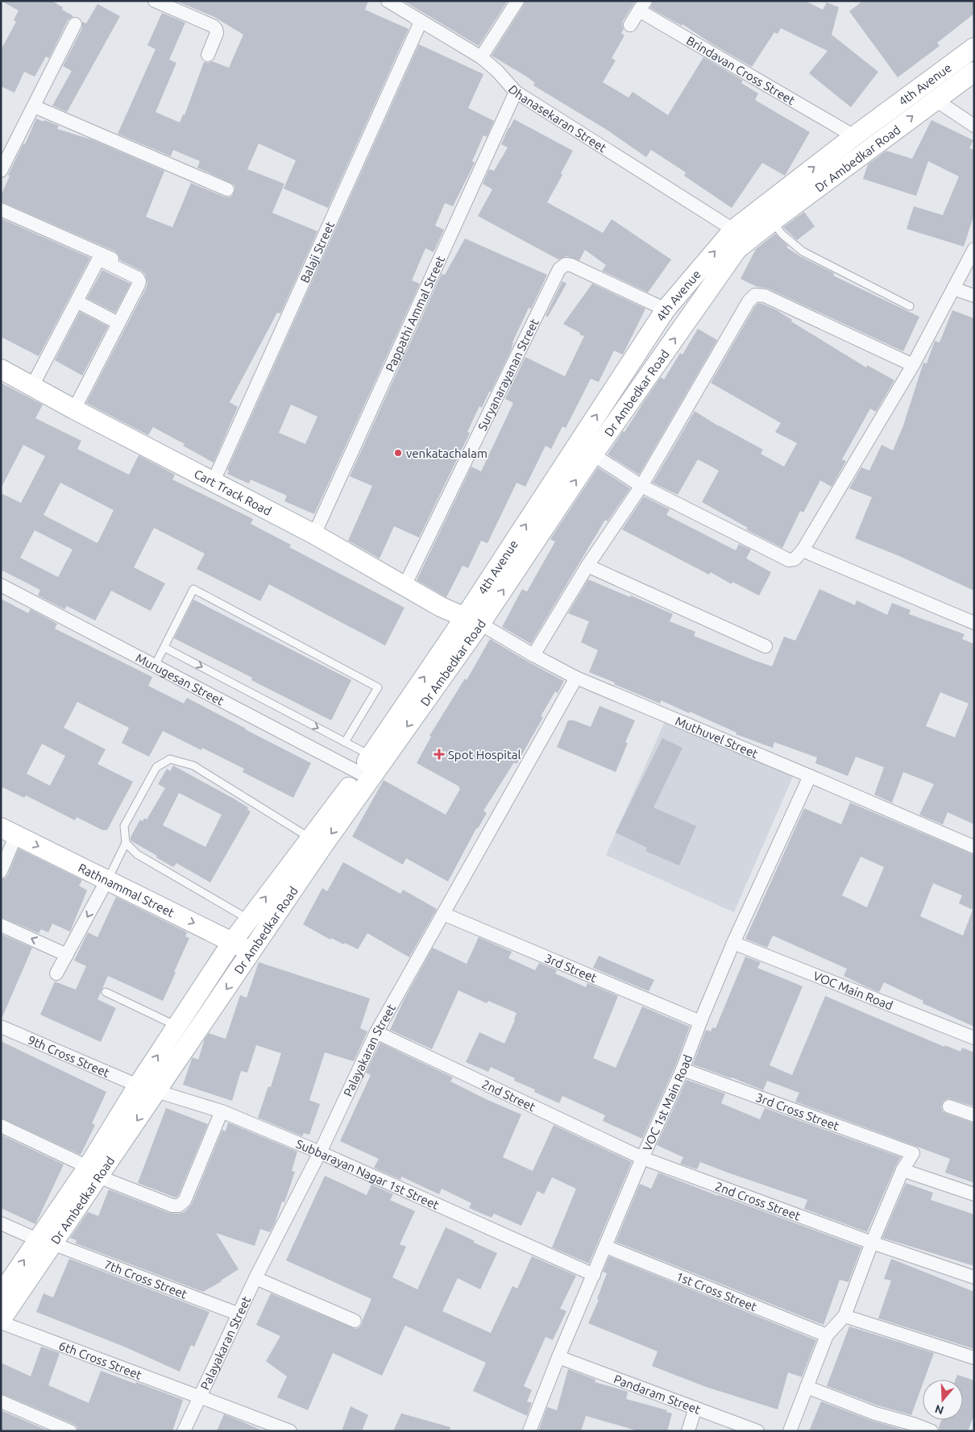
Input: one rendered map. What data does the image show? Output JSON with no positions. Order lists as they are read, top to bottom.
{
  "streets": {
    "main road": [
      "4th Avenue",
      "Dr Ambedkar Road",
      "Cart Track Road",
      "Rathnammal Street"
    ],
    "street": [
      "Brindavan Cross Street",
      "Dhanasekaran Street",
      "Balaji Street",
      "Pappathi Ammal Street",
      "Suryanarayanan Street",
      "Murugesan Street",
      "Muthuvel Street",
      "3rd Street",
      "VOC Main Road",
      "Palayakaran Street",
      "9th Cross Street",
      "2nd Street",
      "VOC 1st Main Road",
      "3rd Cross Street",
      "Subbarayan Nagar 1st Street",
      "2nd Cross Street",
      "7th Cross Street",
      "1st Cross Street",
      "6th Cross Street",
      "Pandaram Street"
    ]
  },
  "crossings": [
    ["Brindavan Cross Street", "4th Avenue"],
    ["4th Avenue", "Dhanasekaran Street"],
    ["4th Avenue", "Dr Ambedkar Road"],
    ["4th Avenue", "Suryanarayanan Street"],
    ["4th Avenue", "Cart Track Road"],
    ["4th Avenue", "Muthuvel Street"],
    ["Dhanasekaran Street", "Dr Ambedkar Road"],
    ["Dhanasekaran Street", "Balaji Street"],
    ["Dhanasekaran Street", "Pappathi Ammal Street"],
    ["Dr Ambedkar Road", "Cart Track Road"],
    ["Dr Ambedkar Road", "Murugesan Street"],
    ["Dr Ambedkar Road", "Muthuvel Street"],
    ["Dr Ambedkar Road", "Rathnammal Street"],
    ["Dr Ambedkar Road", "9th Cross Street"],
    ["Dr Ambedkar Road", "Subbarayan Nagar 1st Street"],
    ["Dr Ambedkar Road", "7th Cross Street"],
    ["Dr Ambedkar Road", "6th Cross Street"],
    ["Balaji Street", "Cart Track Road"],
    ["Pappathi Ammal Street", "Cart Track Road"],
    ["Suryanarayanan Street", "Cart Track Road"],
    ["Cart Track Road", "Muthuvel Street"],
    ["Muthuvel Street", "Palayakaran Street"],
    ["Muthuvel Street", "VOC 1st Main Road"],
    ["3rd Street", "Palayakaran Street"],
    ["3rd Street", "VOC 1st Main Road"],
    ["VOC Main Road", "VOC 1st Main Road"],
    ["Palayakaran Street", "2nd Street"],
    ["Palayakaran Street", "Subbarayan Nagar 1st Street"],
    ["Palayakaran Street", "7th Cross Street"],
    ["Palayakaran Street", "6th Cross Street"],
    ["9th Cross Street", "Subbarayan Nagar 1st Street"],
    ["2nd Street", "VOC 1st Main Road"],
    ["2nd Street", "2nd Cross Street"],
    ["VOC 1st Main Road", "3rd Cross Street"],
    ["VOC 1st Main Road", "Subbarayan Nagar 1st Street"],
    ["VOC 1st Main Road", "2nd Cross Street"],
    ["VOC 1st Main Road", "1st Cross Street"],
    ["VOC 1st Main Road", "Pandaram Street"]
  ],
  "one_way": ["4th Avenue", "Rathnammal Street"],
  "places": {
    "other": ["venkatachalam"],
    "health": ["Spot Hospital"]
  },
  "north": "bottom"
}
